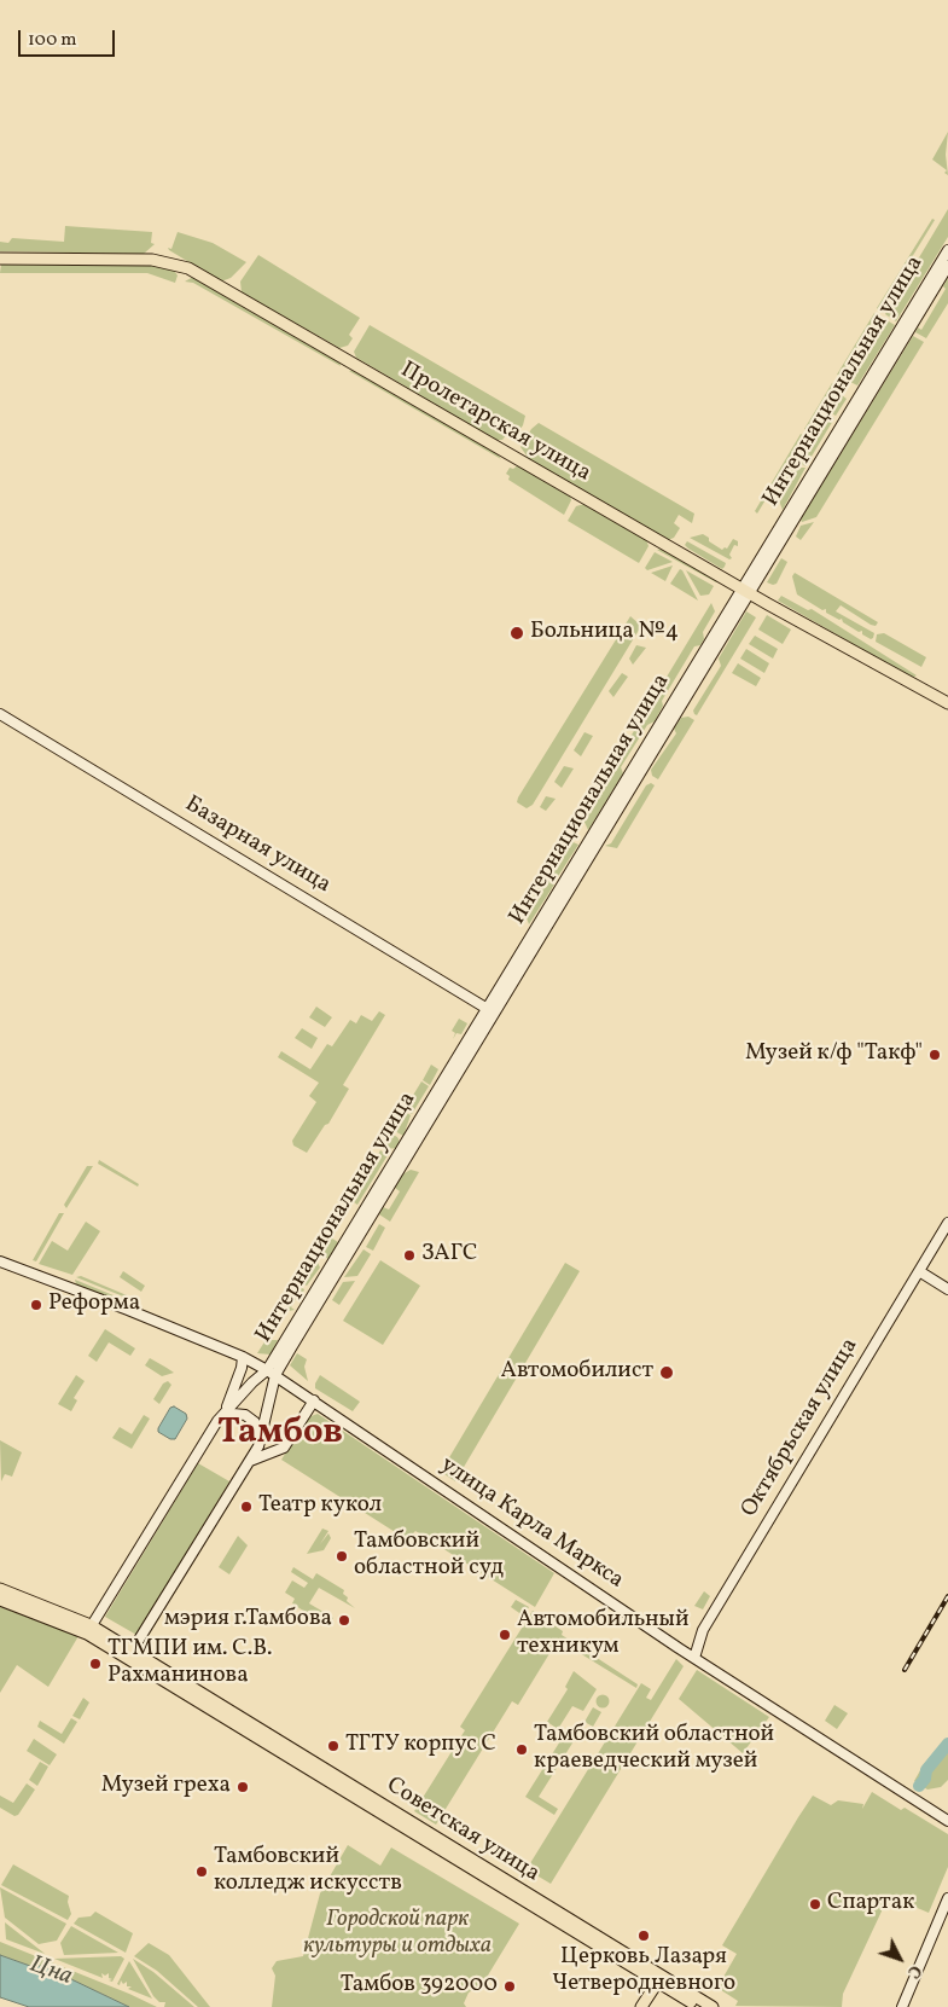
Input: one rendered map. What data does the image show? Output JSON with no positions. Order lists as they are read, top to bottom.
{
  "streets": {
    "main road": [
      "Интернациональная улица",
      "Пролетарская улица",
      "Базарная улица",
      "Октябрьская улица",
      "улица Карла Маркса",
      "Советская улица"
    ]
  },
  "crossings": [
    ["Интернациональная улица", "Пролетарская улица"],
    ["Интернациональная улица", "Базарная улица"],
    ["Интернациональная улица", "улица Карла Маркса"],
    ["Интернациональная улица", "Советская улица"],
    ["Октябрьская улица", "улица Карла Маркса"]
  ],
  "districts": ["Тамбов"],
  "water": ["Цна"],
  "parks": ["Городской парк культуры и отдыха"],
  "places": [
    "Больница №4",
    "Музей к/ф \"Такф\"",
    "ЗАГС",
    "Реформа",
    "Автомобилист",
    "Театр кукол",
    "Тамбовский областной суд",
    "мэрия г.Тамбова",
    "Автомобильный техникум",
    "ТГМПИ им. С.В. Рахманинова",
    "ТГТУ корпус С",
    "Тамбовский областной краеведческий музей",
    "Музей греха",
    "Тамбовский колледж искусств",
    "Спартак",
    "Церковь Лазаря Четверодневного",
    "Тамбов 392000"
  ],
  "scale_bar": "100 m",
  "north": "bottom right"
}
